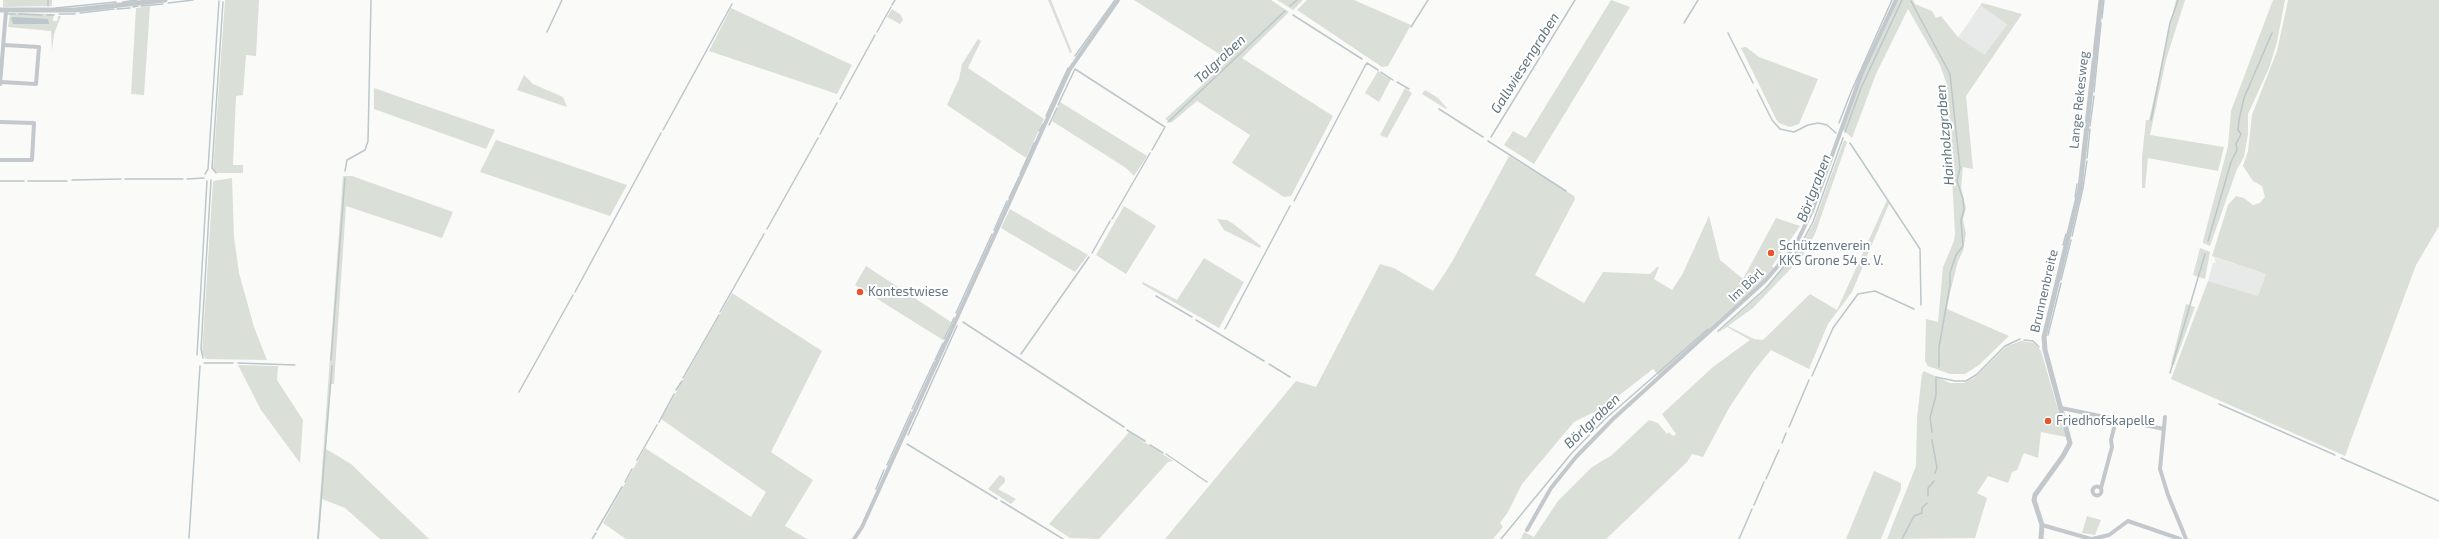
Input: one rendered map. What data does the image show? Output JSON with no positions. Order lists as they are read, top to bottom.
{
  "streets": {
    "street": ["Lange Rekesweg", "Im Börl", "Brunnenbreite"]
  },
  "crossings": [
    ["Lange Rekesweg", "Brunnenbreite"]
  ],
  "water": [
    "Talgraben",
    "Gallwiesengraben",
    "Hainholzgraben",
    "Börlgraben"
  ],
  "places": ["Schützenverein KKS Grone 54 e. V.", "Kontestwiese", "Friedhofskapelle"]
}
